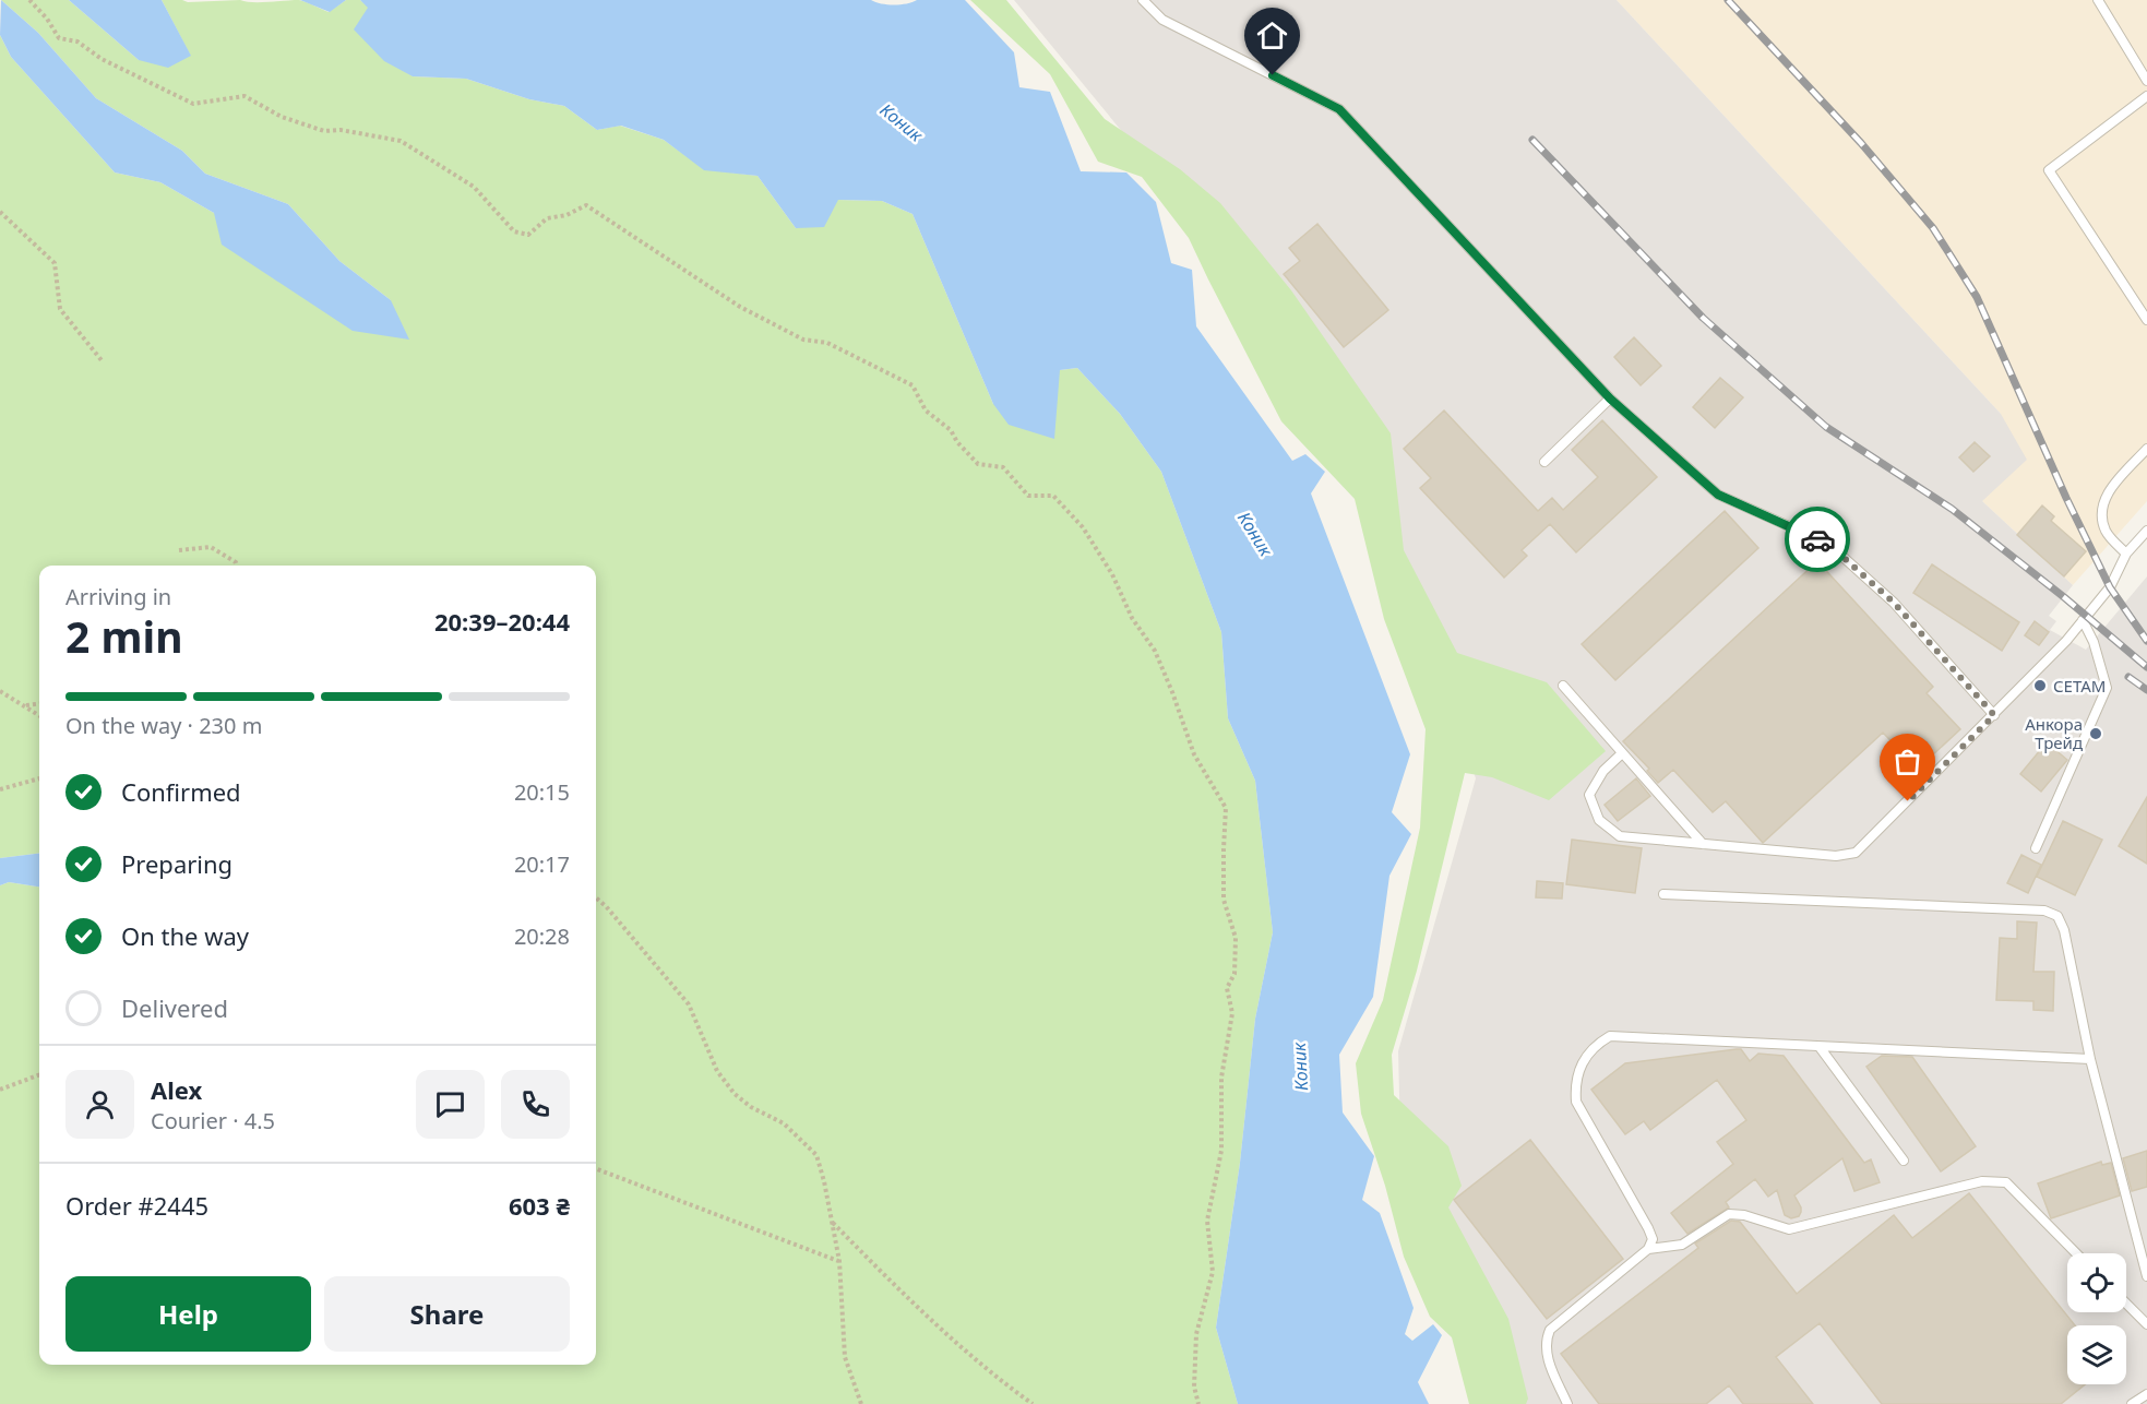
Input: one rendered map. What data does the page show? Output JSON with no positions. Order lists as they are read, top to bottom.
{
  "water": ["Коник"],
  "places": ["СЕТАМ", "Анкора Трейд"],
  "page": {
    "heading": ["2 min", "Arriving in", "20:39–20:44"],
    "panel": [
      "Alex",
      "Courier · 4.5",
      "Order #2445",
      "603 ₴"
    ],
    "bar": "On the way · 230 m",
    "list": [
      ["Confirmed", "20:15"],
      ["Preparing", "20:17"],
      ["On the way", "20:28"],
      "Delivered"
    ],
    "buttons": ["Help", "Share"]
  }
}
